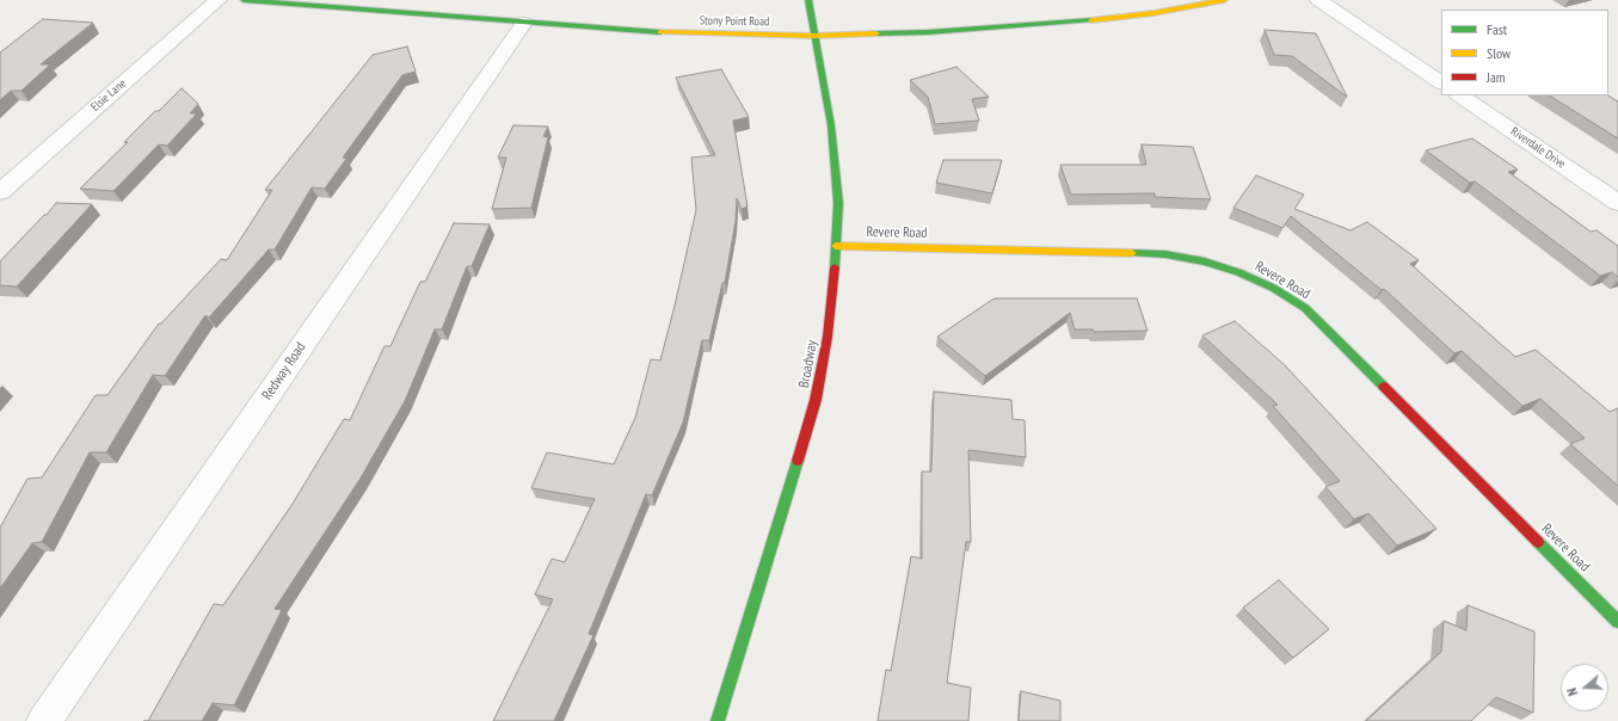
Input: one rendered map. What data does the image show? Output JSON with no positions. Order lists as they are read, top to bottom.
{
  "streets": {
    "street": [
      "Stony Point Road",
      "Elsie Lane",
      "Riverdale Drive",
      "Revere Road",
      "Broadway",
      "Redway Road"
    ]
  },
  "crossings": [
    ["Stony Point Road", "Broadway"],
    ["Stony Point Road", "Redway Road"],
    ["Revere Road", "Broadway"]
  ],
  "legend": ["Fast", "Slow", "Jam"],
  "north": "left"
}
